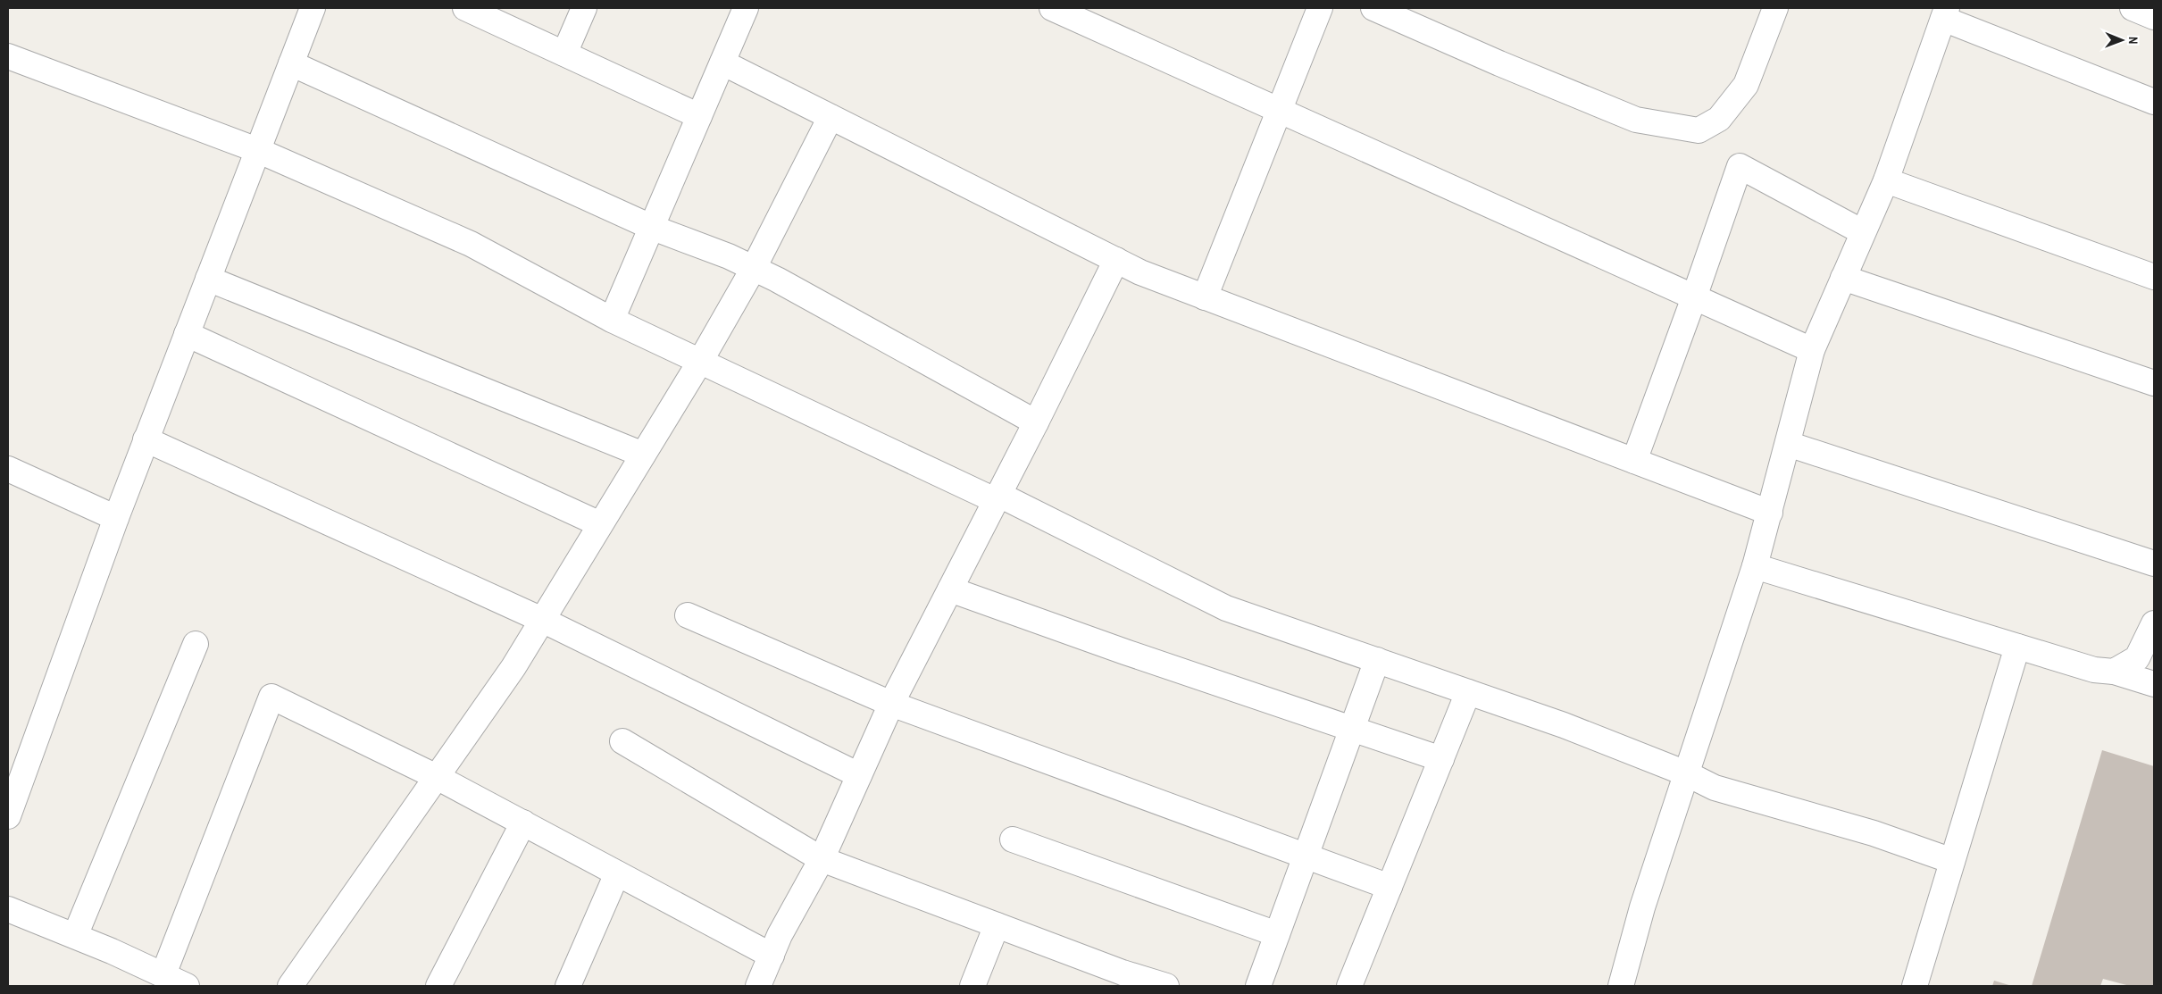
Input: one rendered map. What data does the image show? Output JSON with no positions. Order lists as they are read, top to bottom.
{
  "north": "right"
}
